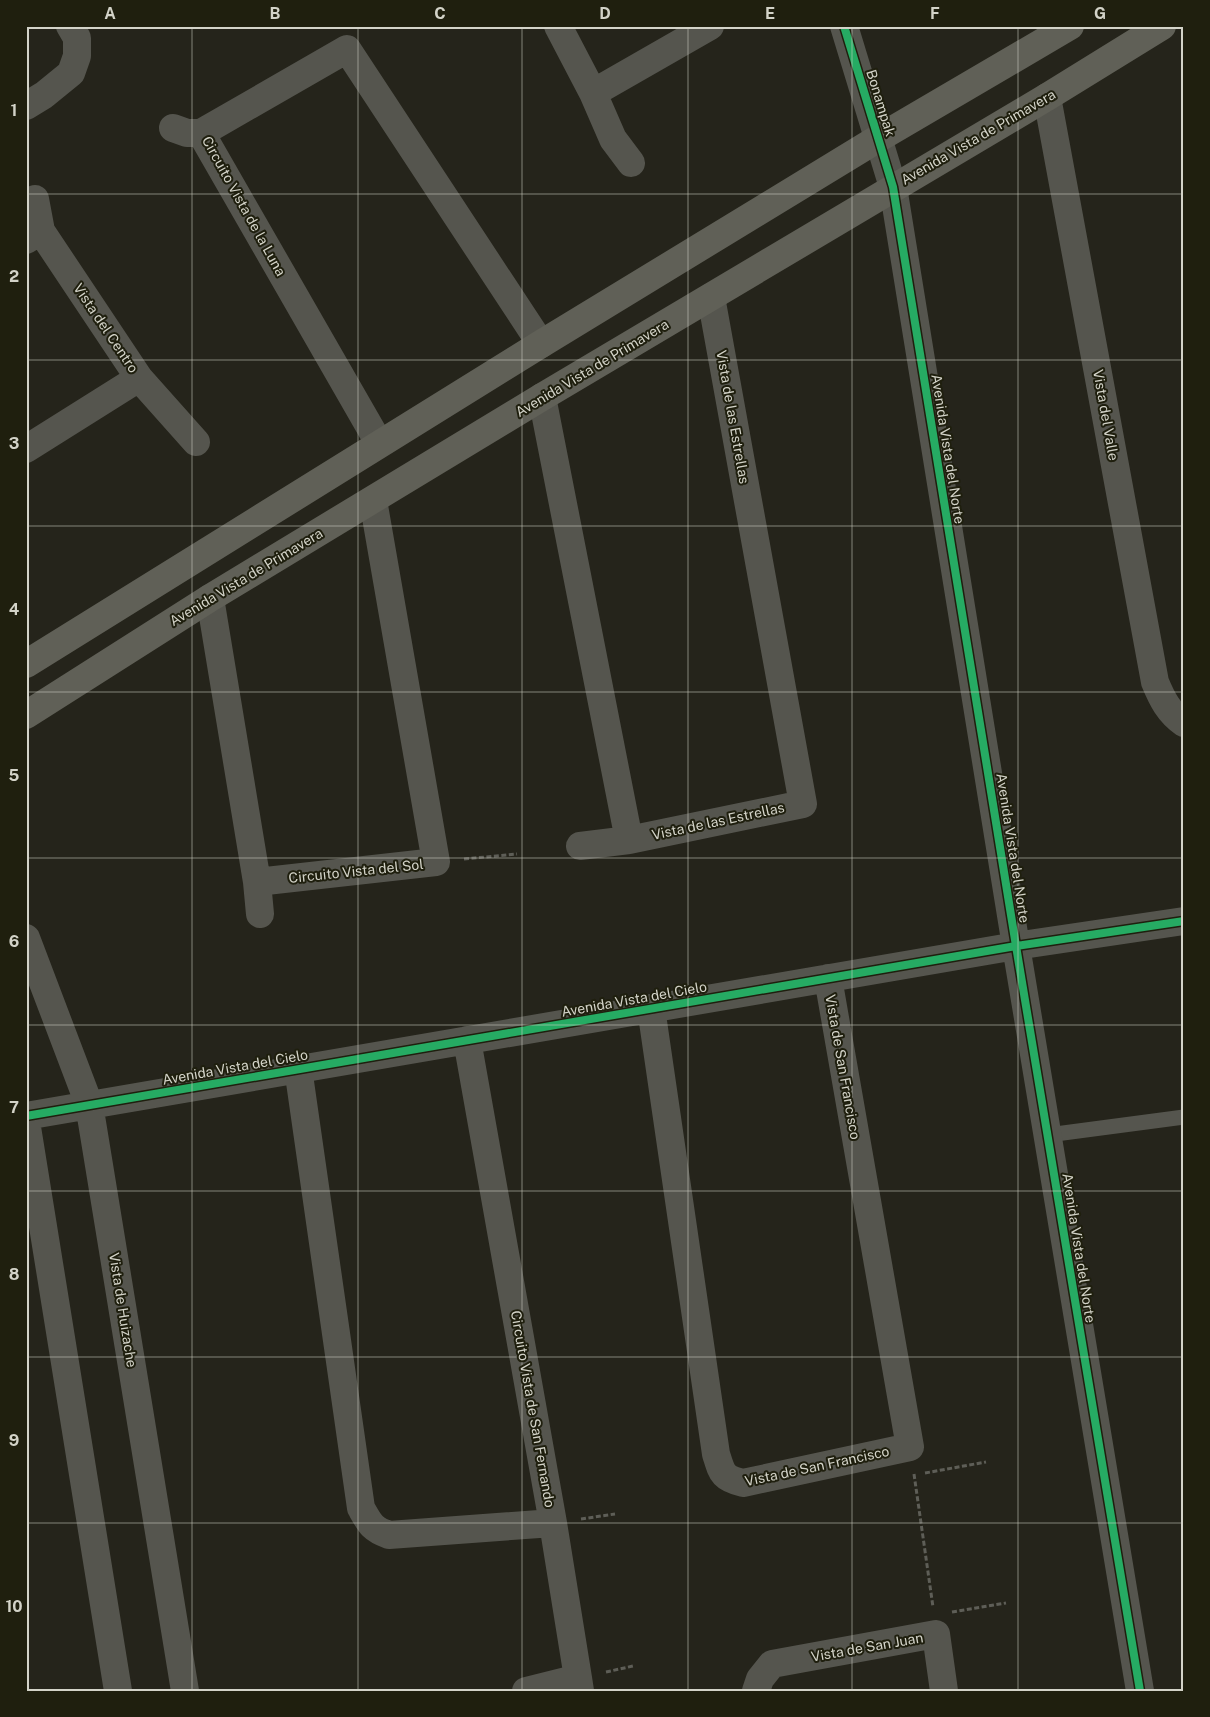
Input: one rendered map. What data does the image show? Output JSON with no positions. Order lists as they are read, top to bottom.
{
  "streets": {
    "main road": ["Avenida Vista de Primavera"],
    "street": [
      "Bonampak",
      "Circuito Vista de la Luna",
      "Vista del Centro",
      "Vista del Valle",
      "Vista de las Estrellas",
      "Avenida Vista del Norte",
      "Circuito Vista del Sol",
      "Avenida Vista del Cielo",
      "Vista de San Francisco",
      "Vista de Huizache",
      "Circuito Vista de San Fernando",
      "Vista de San Juan"
    ]
  },
  "crossings": [
    ["Bonampak", "Avenida Vista de Primavera"],
    ["Bonampak", "Avenida Vista del Norte"],
    ["Avenida Vista de Primavera", "Vista del Valle"],
    ["Avenida Vista de Primavera", "Vista de las Estrellas"],
    ["Avenida Vista de Primavera", "Avenida Vista del Norte"],
    ["Avenida Vista de Primavera", "Circuito Vista del Sol"],
    ["Avenida Vista del Norte", "Avenida Vista del Cielo"],
    ["Avenida Vista del Cielo", "Vista de San Francisco"],
    ["Avenida Vista del Cielo", "Vista de Huizache"],
    ["Avenida Vista del Cielo", "Circuito Vista de San Fernando"]
  ],
  "grid": {
    "columns": [
      "A",
      "B",
      "C",
      "D",
      "E",
      "F",
      "G"
    ],
    "rows": [
      "1",
      "2",
      "3",
      "4",
      "5",
      "6",
      "7",
      "8",
      "9",
      "10"
    ]
  }
}
